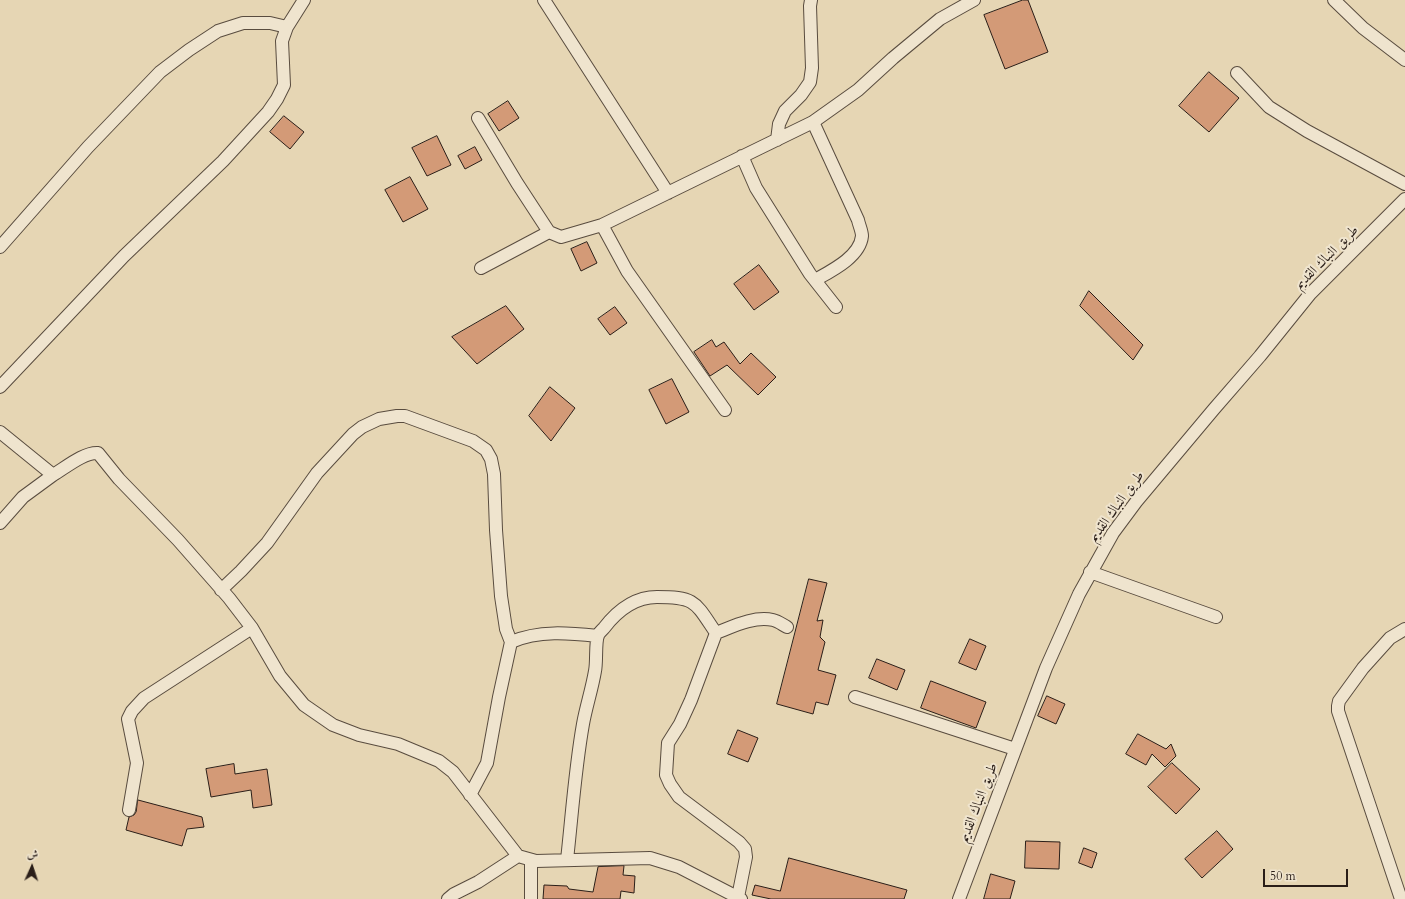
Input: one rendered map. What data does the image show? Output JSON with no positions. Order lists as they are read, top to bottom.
{
  "streets": {
    "street": ["طريق النباك القديم"]
  },
  "scale_bar": "50 m",
  "north": "top"
}
